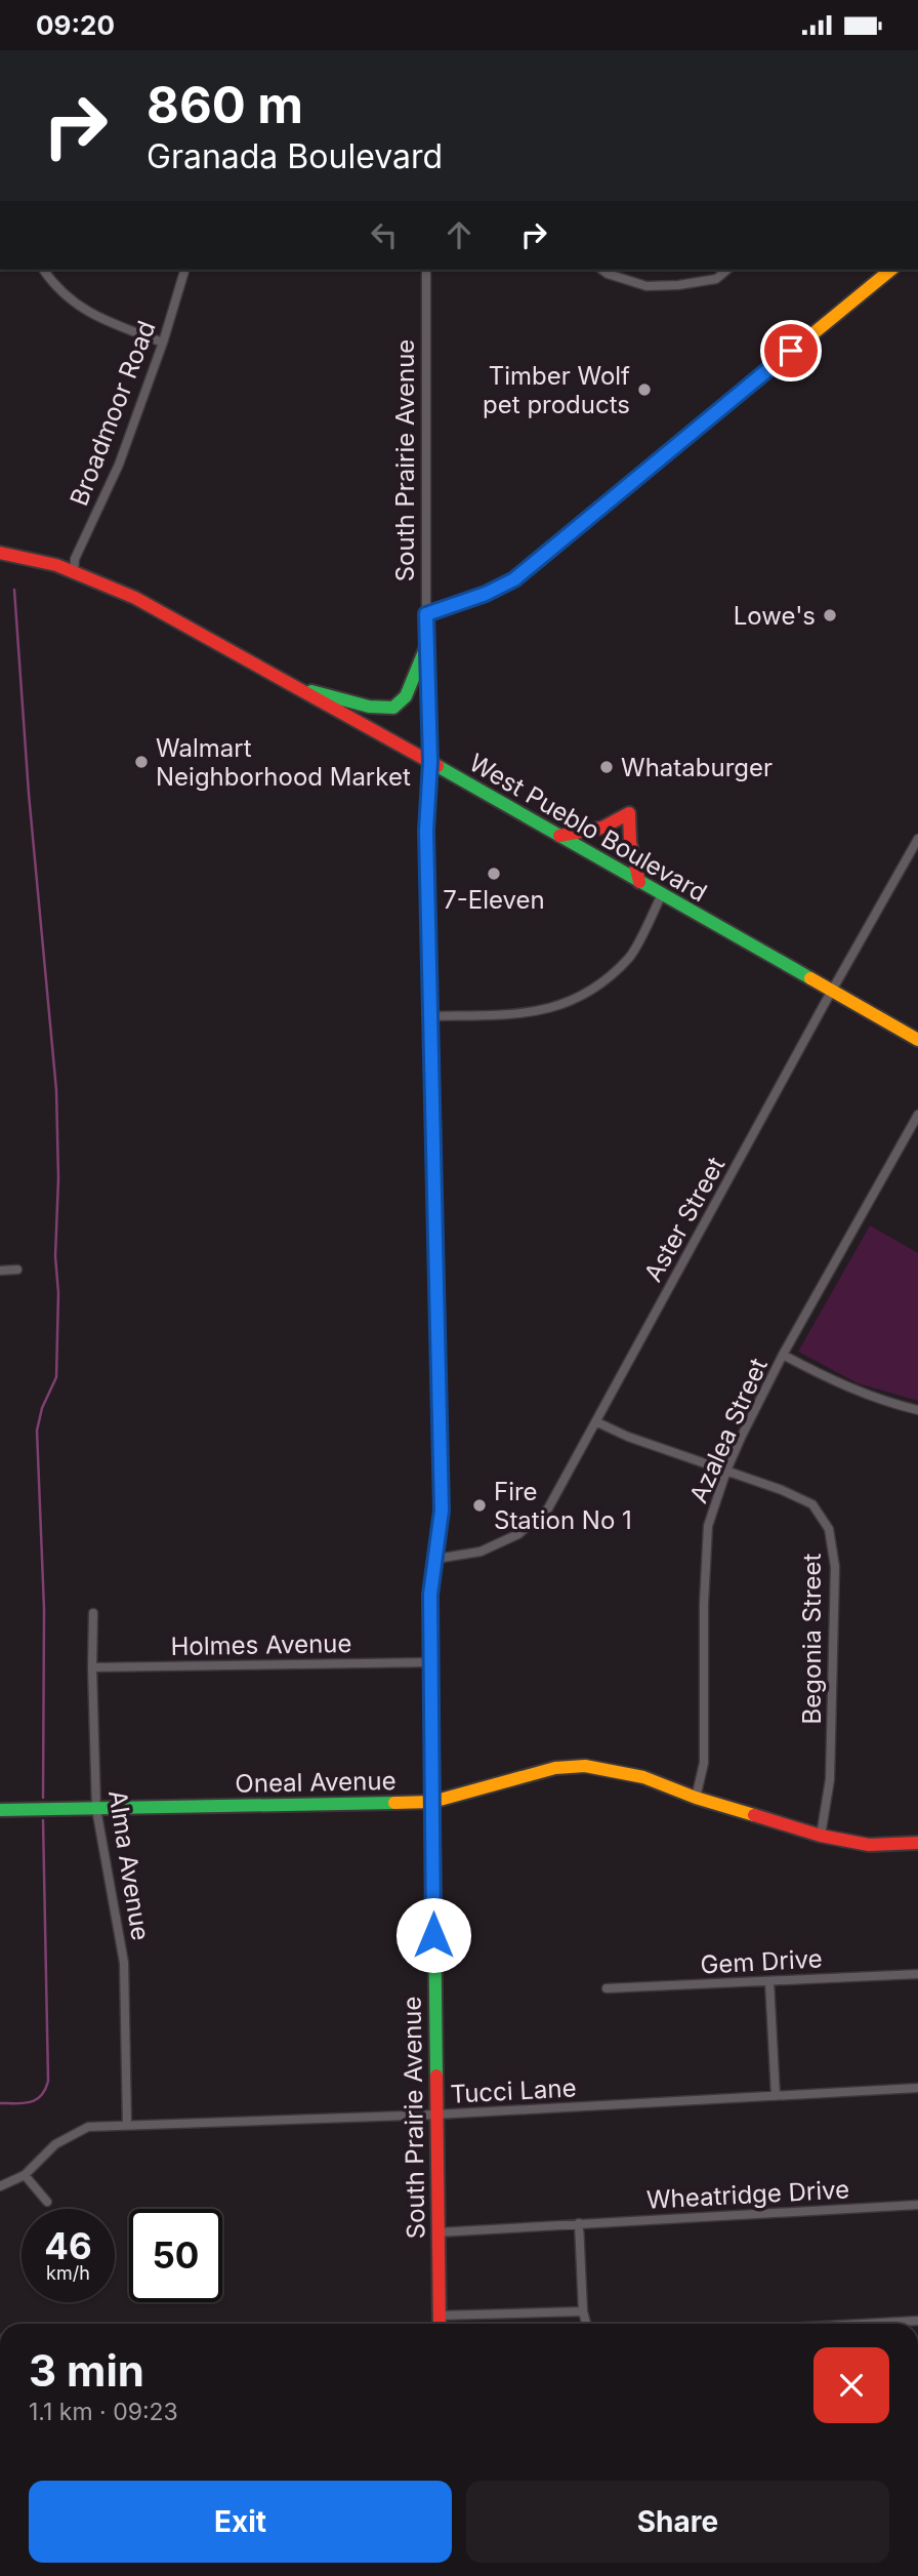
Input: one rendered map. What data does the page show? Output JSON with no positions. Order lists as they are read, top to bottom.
{
  "streets": {
    "main road": ["South Prairie Avenue", "West Pueblo Boulevard", "Oneal Avenue"],
    "street": [
      "Broadmoor Road",
      "Aster Street",
      "Azalea Street",
      "Begonia Street",
      "Holmes Avenue",
      "Alma Avenue",
      "Gem Drive",
      "Tucci Lane",
      "Wheatridge Drive"
    ]
  },
  "crossings": [
    ["Broadmoor Road", "West Pueblo Boulevard"],
    ["South Prairie Avenue", "West Pueblo Boulevard"],
    ["South Prairie Avenue", "Aster Street"],
    ["South Prairie Avenue", "Holmes Avenue"],
    ["South Prairie Avenue", "Oneal Avenue"],
    ["South Prairie Avenue", "Tucci Lane"],
    ["South Prairie Avenue", "Wheatridge Drive"],
    ["West Pueblo Boulevard", "Aster Street"],
    ["Aster Street", "Begonia Street"],
    ["Azalea Street", "Begonia Street"],
    ["Azalea Street", "Oneal Avenue"],
    ["Begonia Street", "Oneal Avenue"],
    ["Holmes Avenue", "Alma Avenue"],
    ["Oneal Avenue", "Alma Avenue"],
    ["Alma Avenue", "Tucci Lane"]
  ],
  "places": [
    "Timber Wolf pet products",
    "Lowe's",
    "Walmart Neighborhood Market",
    "Whataburger",
    "7-Eleven",
    "Fire Station No 1"
  ],
  "page": {
    "status": "09:20",
    "turn": ["860 m", "Granada Boulevard"],
    "speed": "46 km/h",
    "limit": "50",
    "heading": ["3 min", "1.1 km · 09:23"],
    "buttons": ["Exit", "Share"]
  }
}
